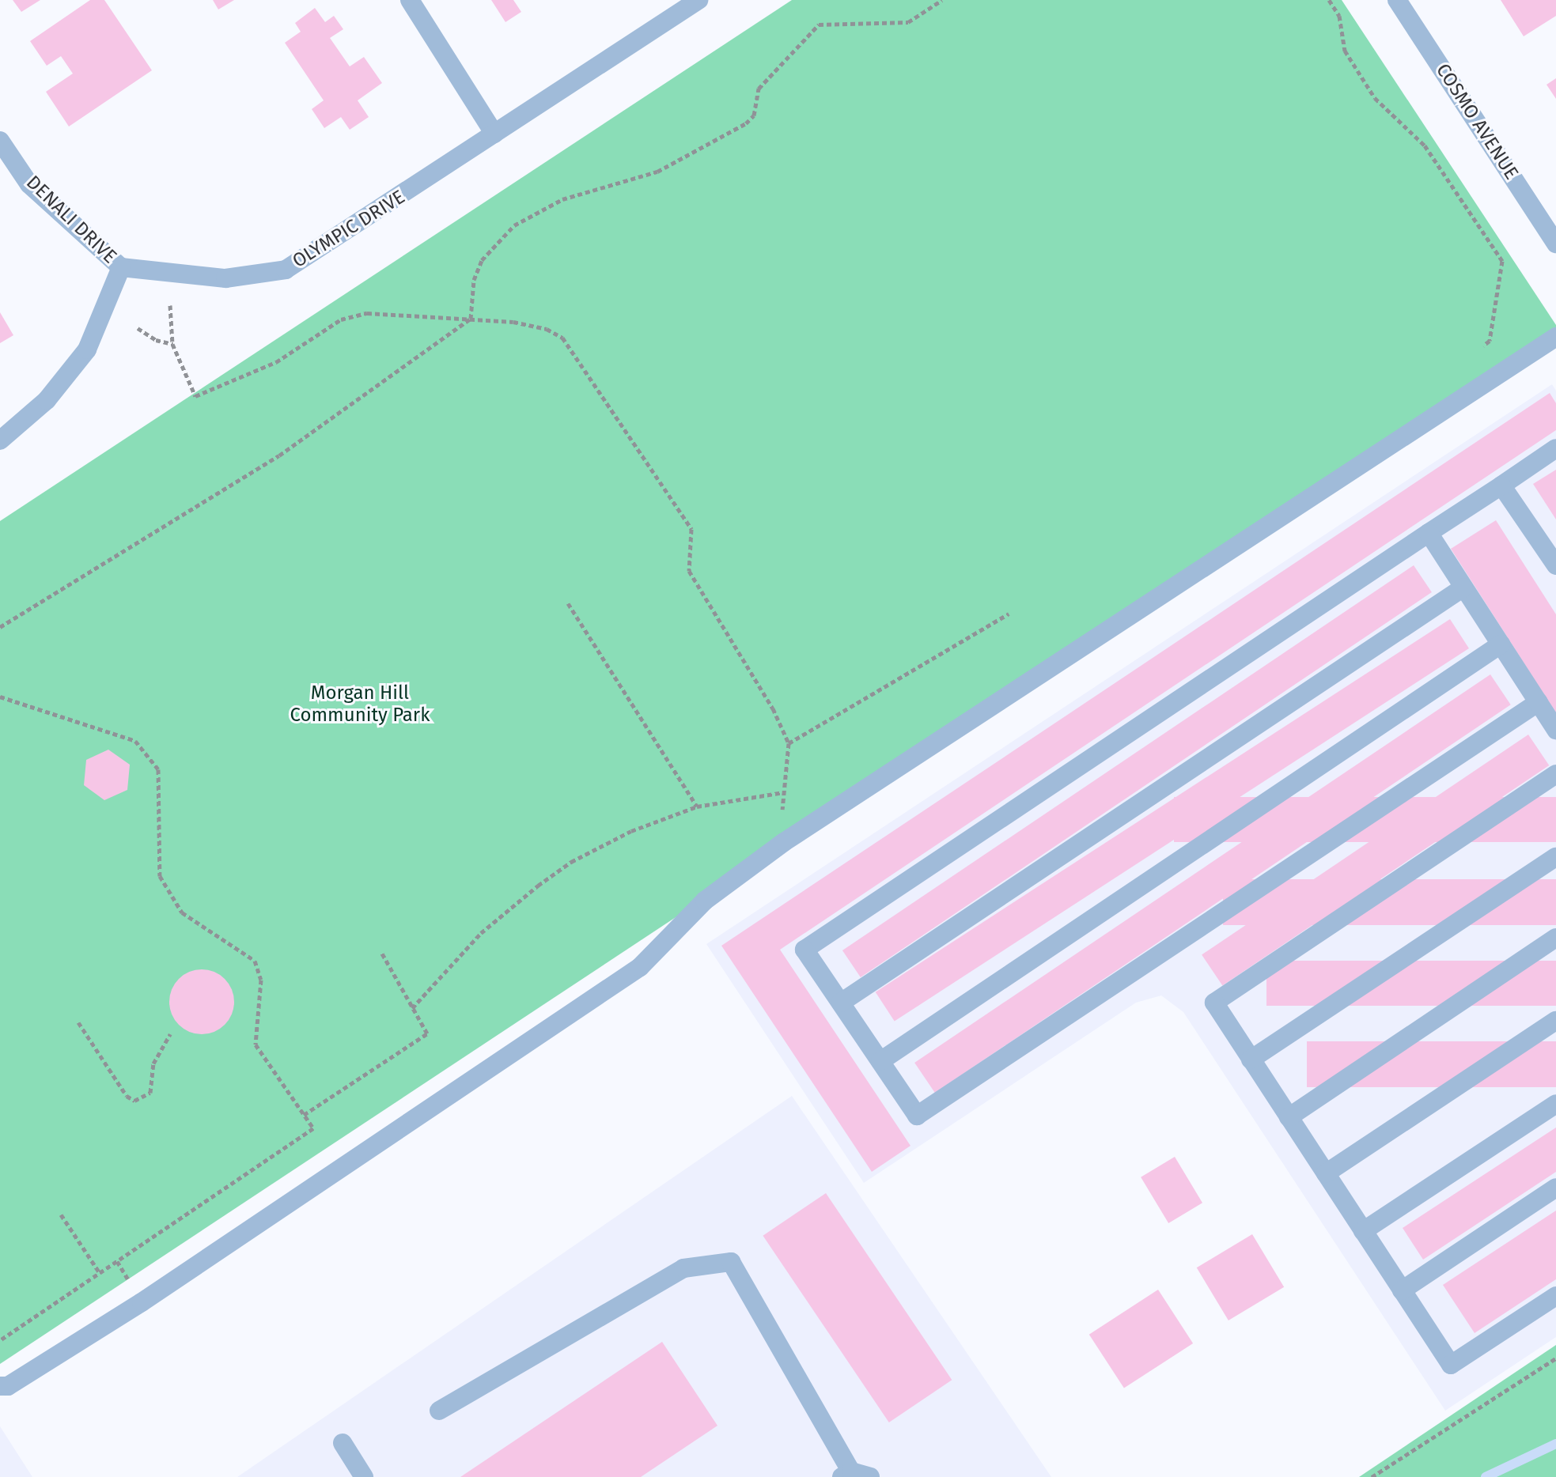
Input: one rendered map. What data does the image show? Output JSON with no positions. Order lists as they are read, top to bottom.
{
  "streets": {
    "street": ["COSMO AVENUE", "DENALI DRIVE", "OLYMPIC DRIVE"]
  },
  "crossings": [
    ["DENALI DRIVE", "OLYMPIC DRIVE"]
  ],
  "parks": ["Morgan Hill Community Park"]
}
